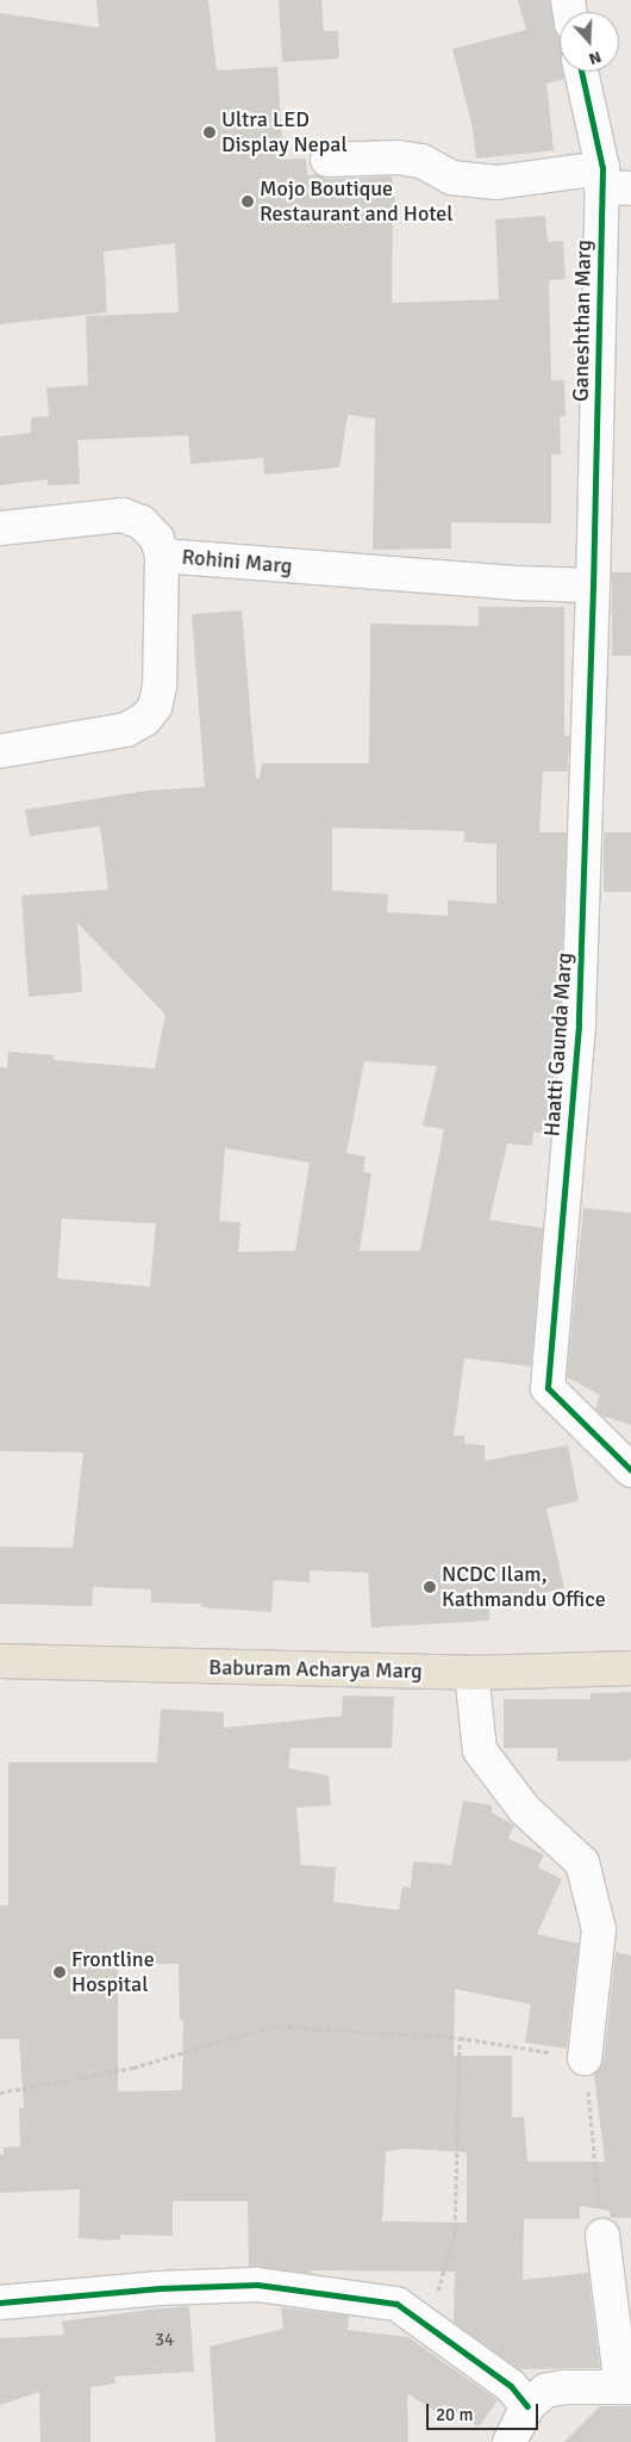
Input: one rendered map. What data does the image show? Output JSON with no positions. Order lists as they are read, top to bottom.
{
  "streets": {
    "main road": ["Baburam Acharya Marg"],
    "street": ["Ganeshthan Marg", "Rohini Marg", "Haatti Gaunda Marg"]
  },
  "crossings": [
    ["Ganeshthan Marg", "Rohini Marg"],
    ["Ganeshthan Marg", "Haatti Gaunda Marg"],
    ["Rohini Marg", "Haatti Gaunda Marg"]
  ],
  "places": [
    "Ultra LED Display Nepal",
    "Mojo Boutique Restaurant and Hotel",
    "NCDC Ilam, Kathmandu Office",
    "Frontline Hospital"
  ],
  "house_numbers": ["34"],
  "scale_bar": "20 m",
  "north": "bottom"
}
